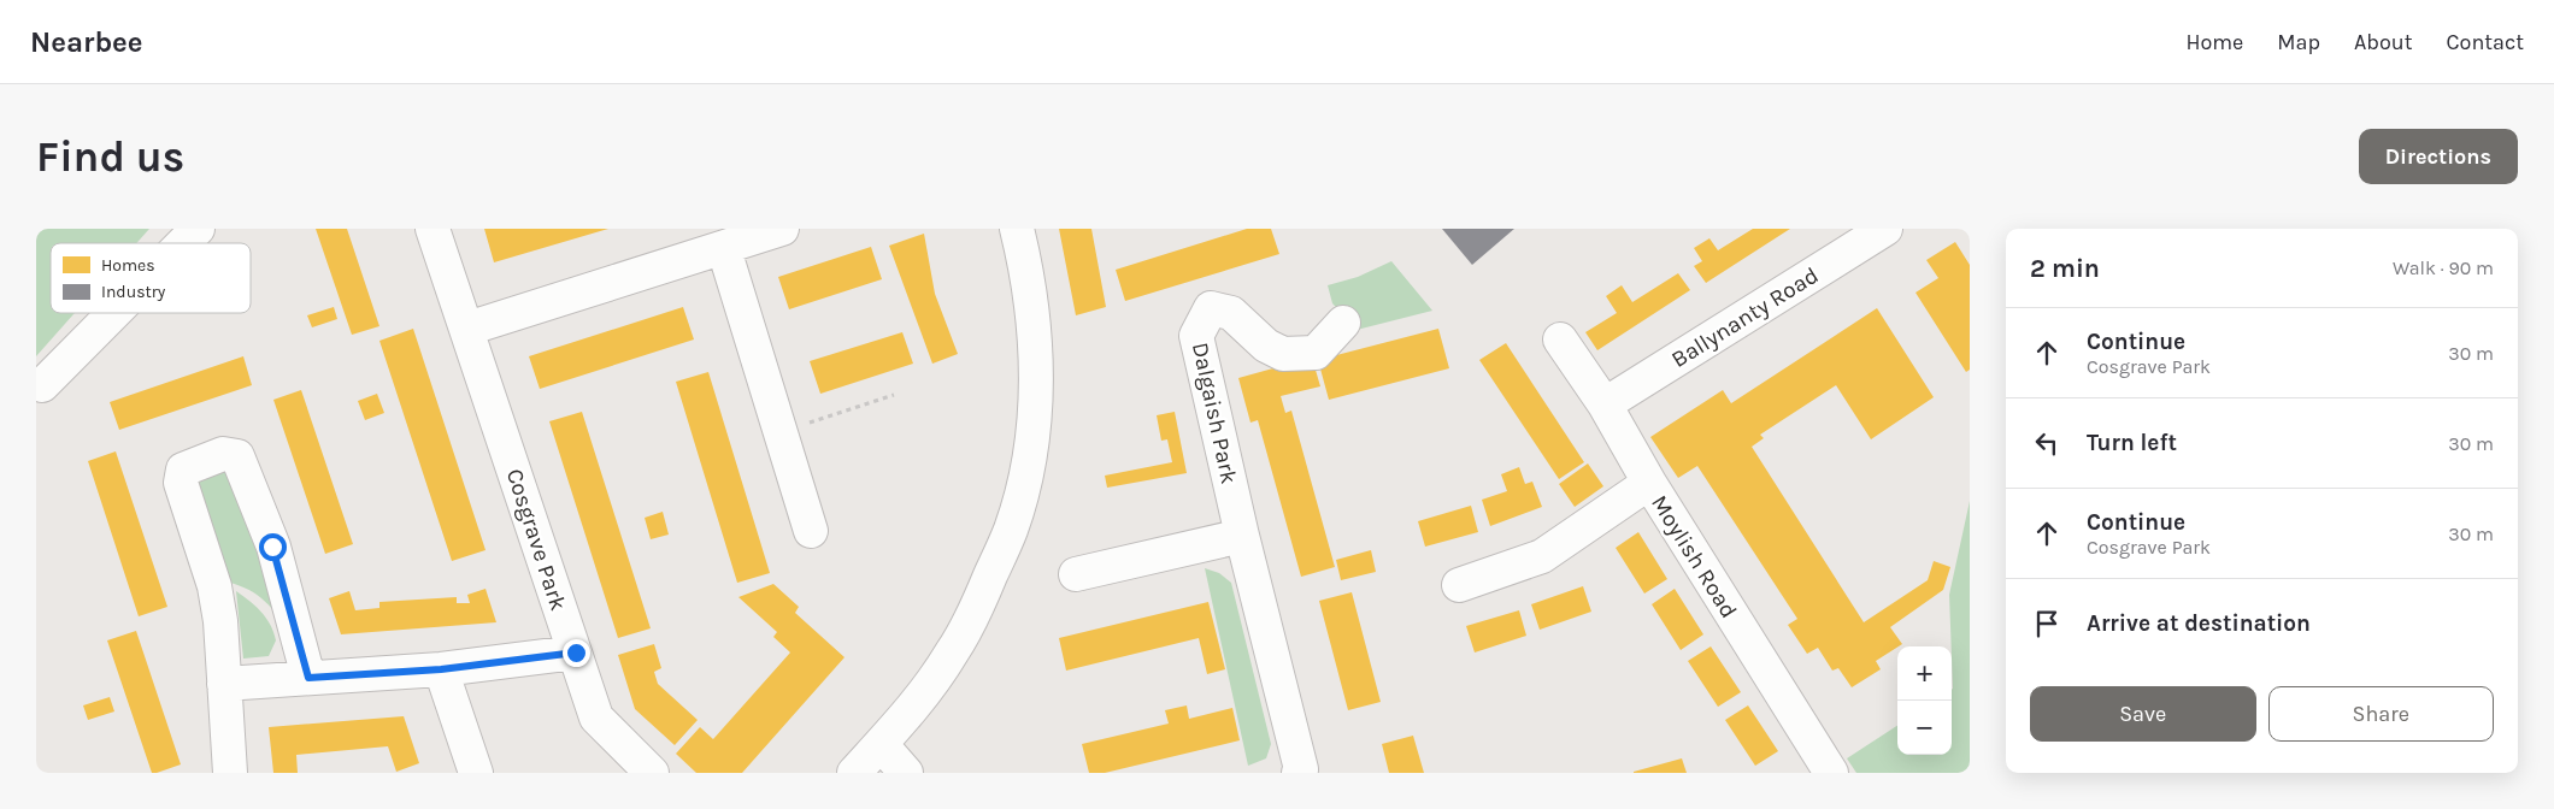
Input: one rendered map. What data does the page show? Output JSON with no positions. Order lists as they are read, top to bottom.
{
  "streets": {
    "street": [
      "Ballynanty Road",
      "Dalgaish Park",
      "Cosgrave Park",
      "Moylish Road"
    ]
  },
  "crossings": [
    ["Ballynanty Road", "Moylish Road"]
  ],
  "legend": ["Homes", "Industry"],
  "page": {
    "header": "Nearbee",
    "nav": [
      "Home",
      "Map",
      "About",
      "Contact"
    ],
    "buttons": [
      "Directions",
      ["Save", "Share"]
    ],
    "title": "Find us",
    "heading": ["2 min", "Walk · 90 m"],
    "list": [
      ["Continue", "Cosgrave Park", "30 m"],
      ["Turn left", "30 m"],
      ["Continue", "Cosgrave Park", "30 m"],
      "Arrive at destination"
    ],
    "map_buttons": ["+", "−"]
  }
}
